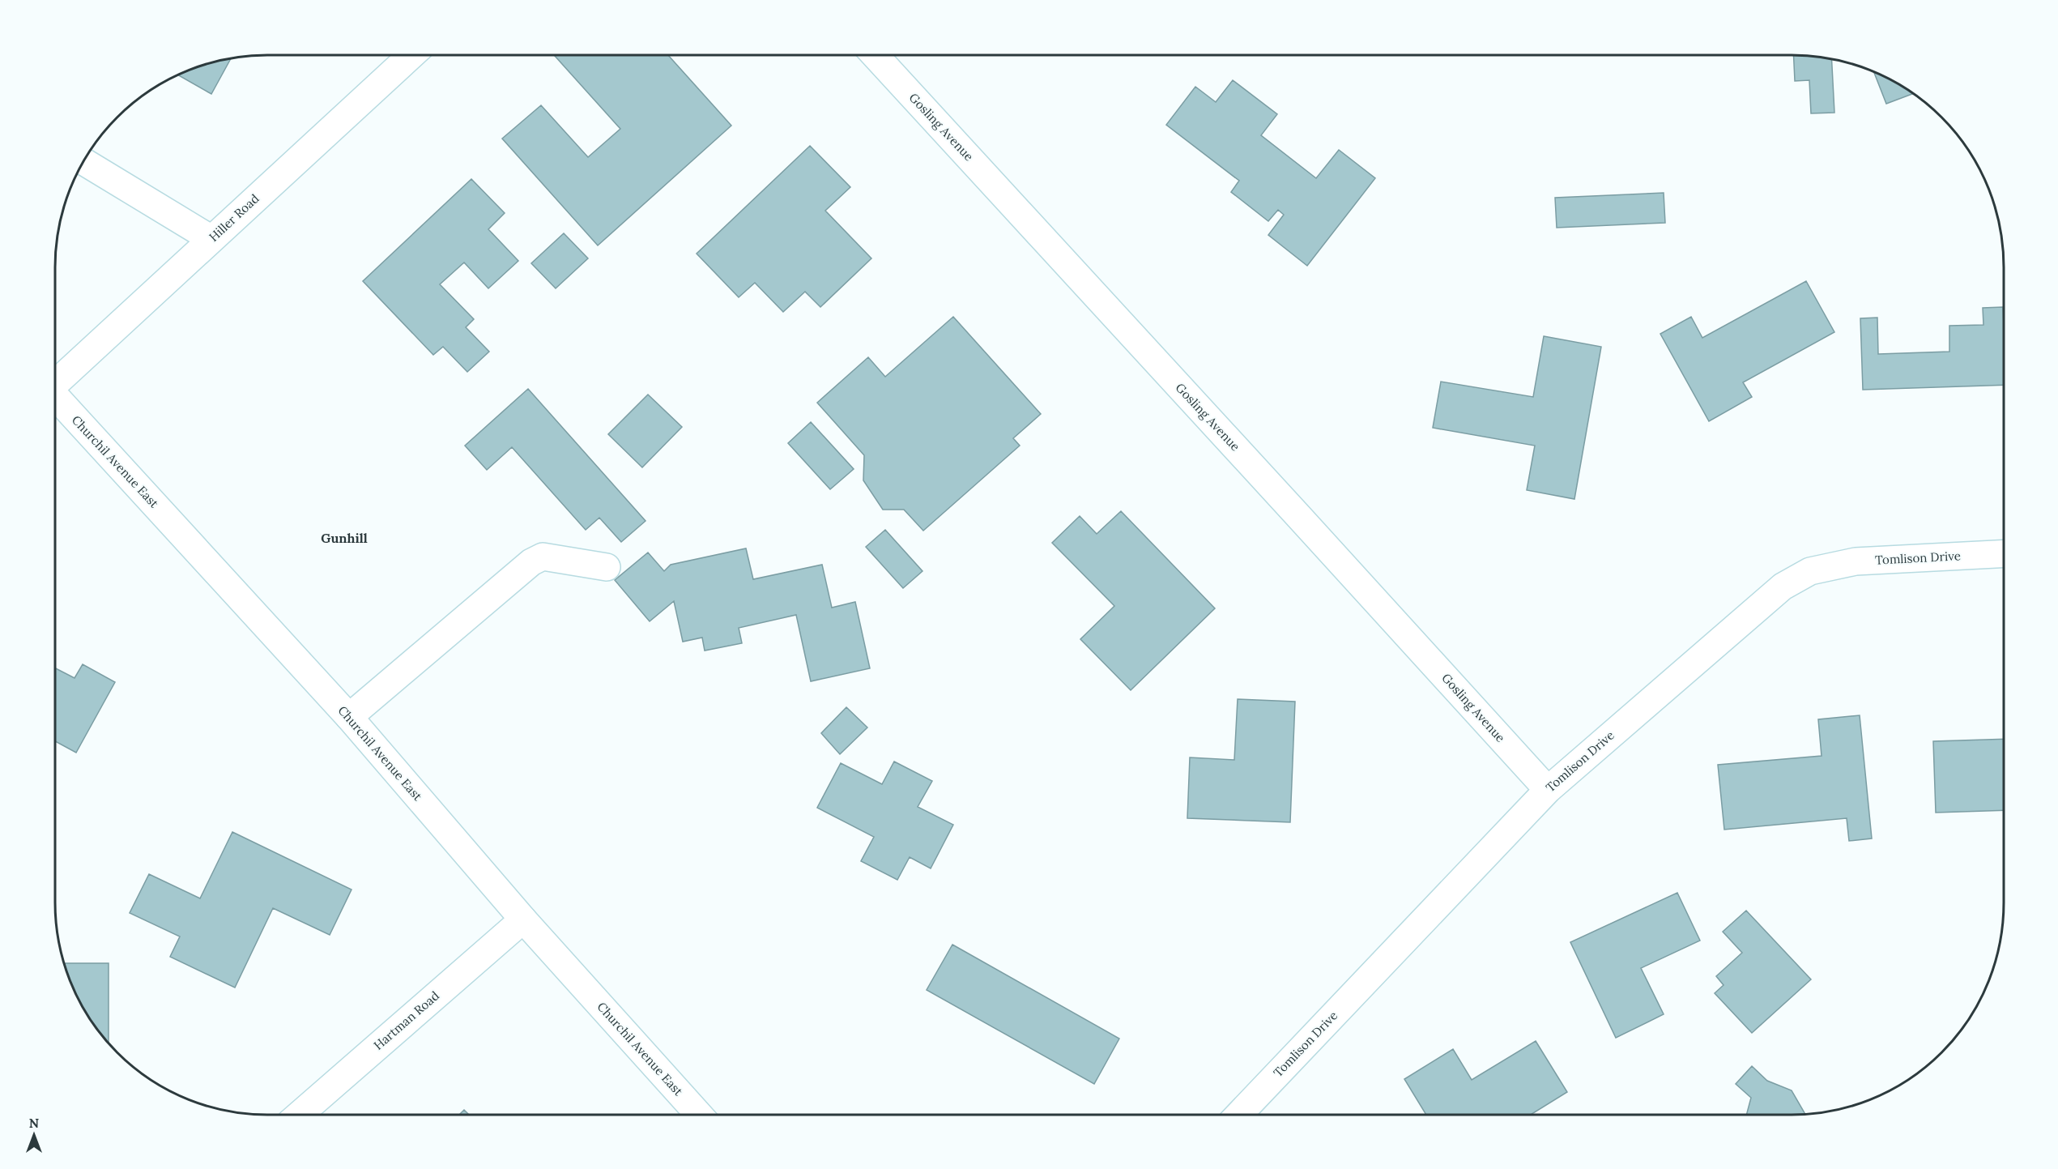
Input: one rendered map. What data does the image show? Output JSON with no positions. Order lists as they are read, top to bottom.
{
  "streets": {
    "street": [
      "Gosling Avenue",
      "Hiller Road",
      "Churchil Avenue East",
      "Tomlison Drive",
      "Hartman Road"
    ]
  },
  "crossings": [
    ["Gosling Avenue", "Tomlison Drive"],
    ["Churchil Avenue East", "Hartman Road"]
  ],
  "districts": ["Gunhill"],
  "north": "top"
}
